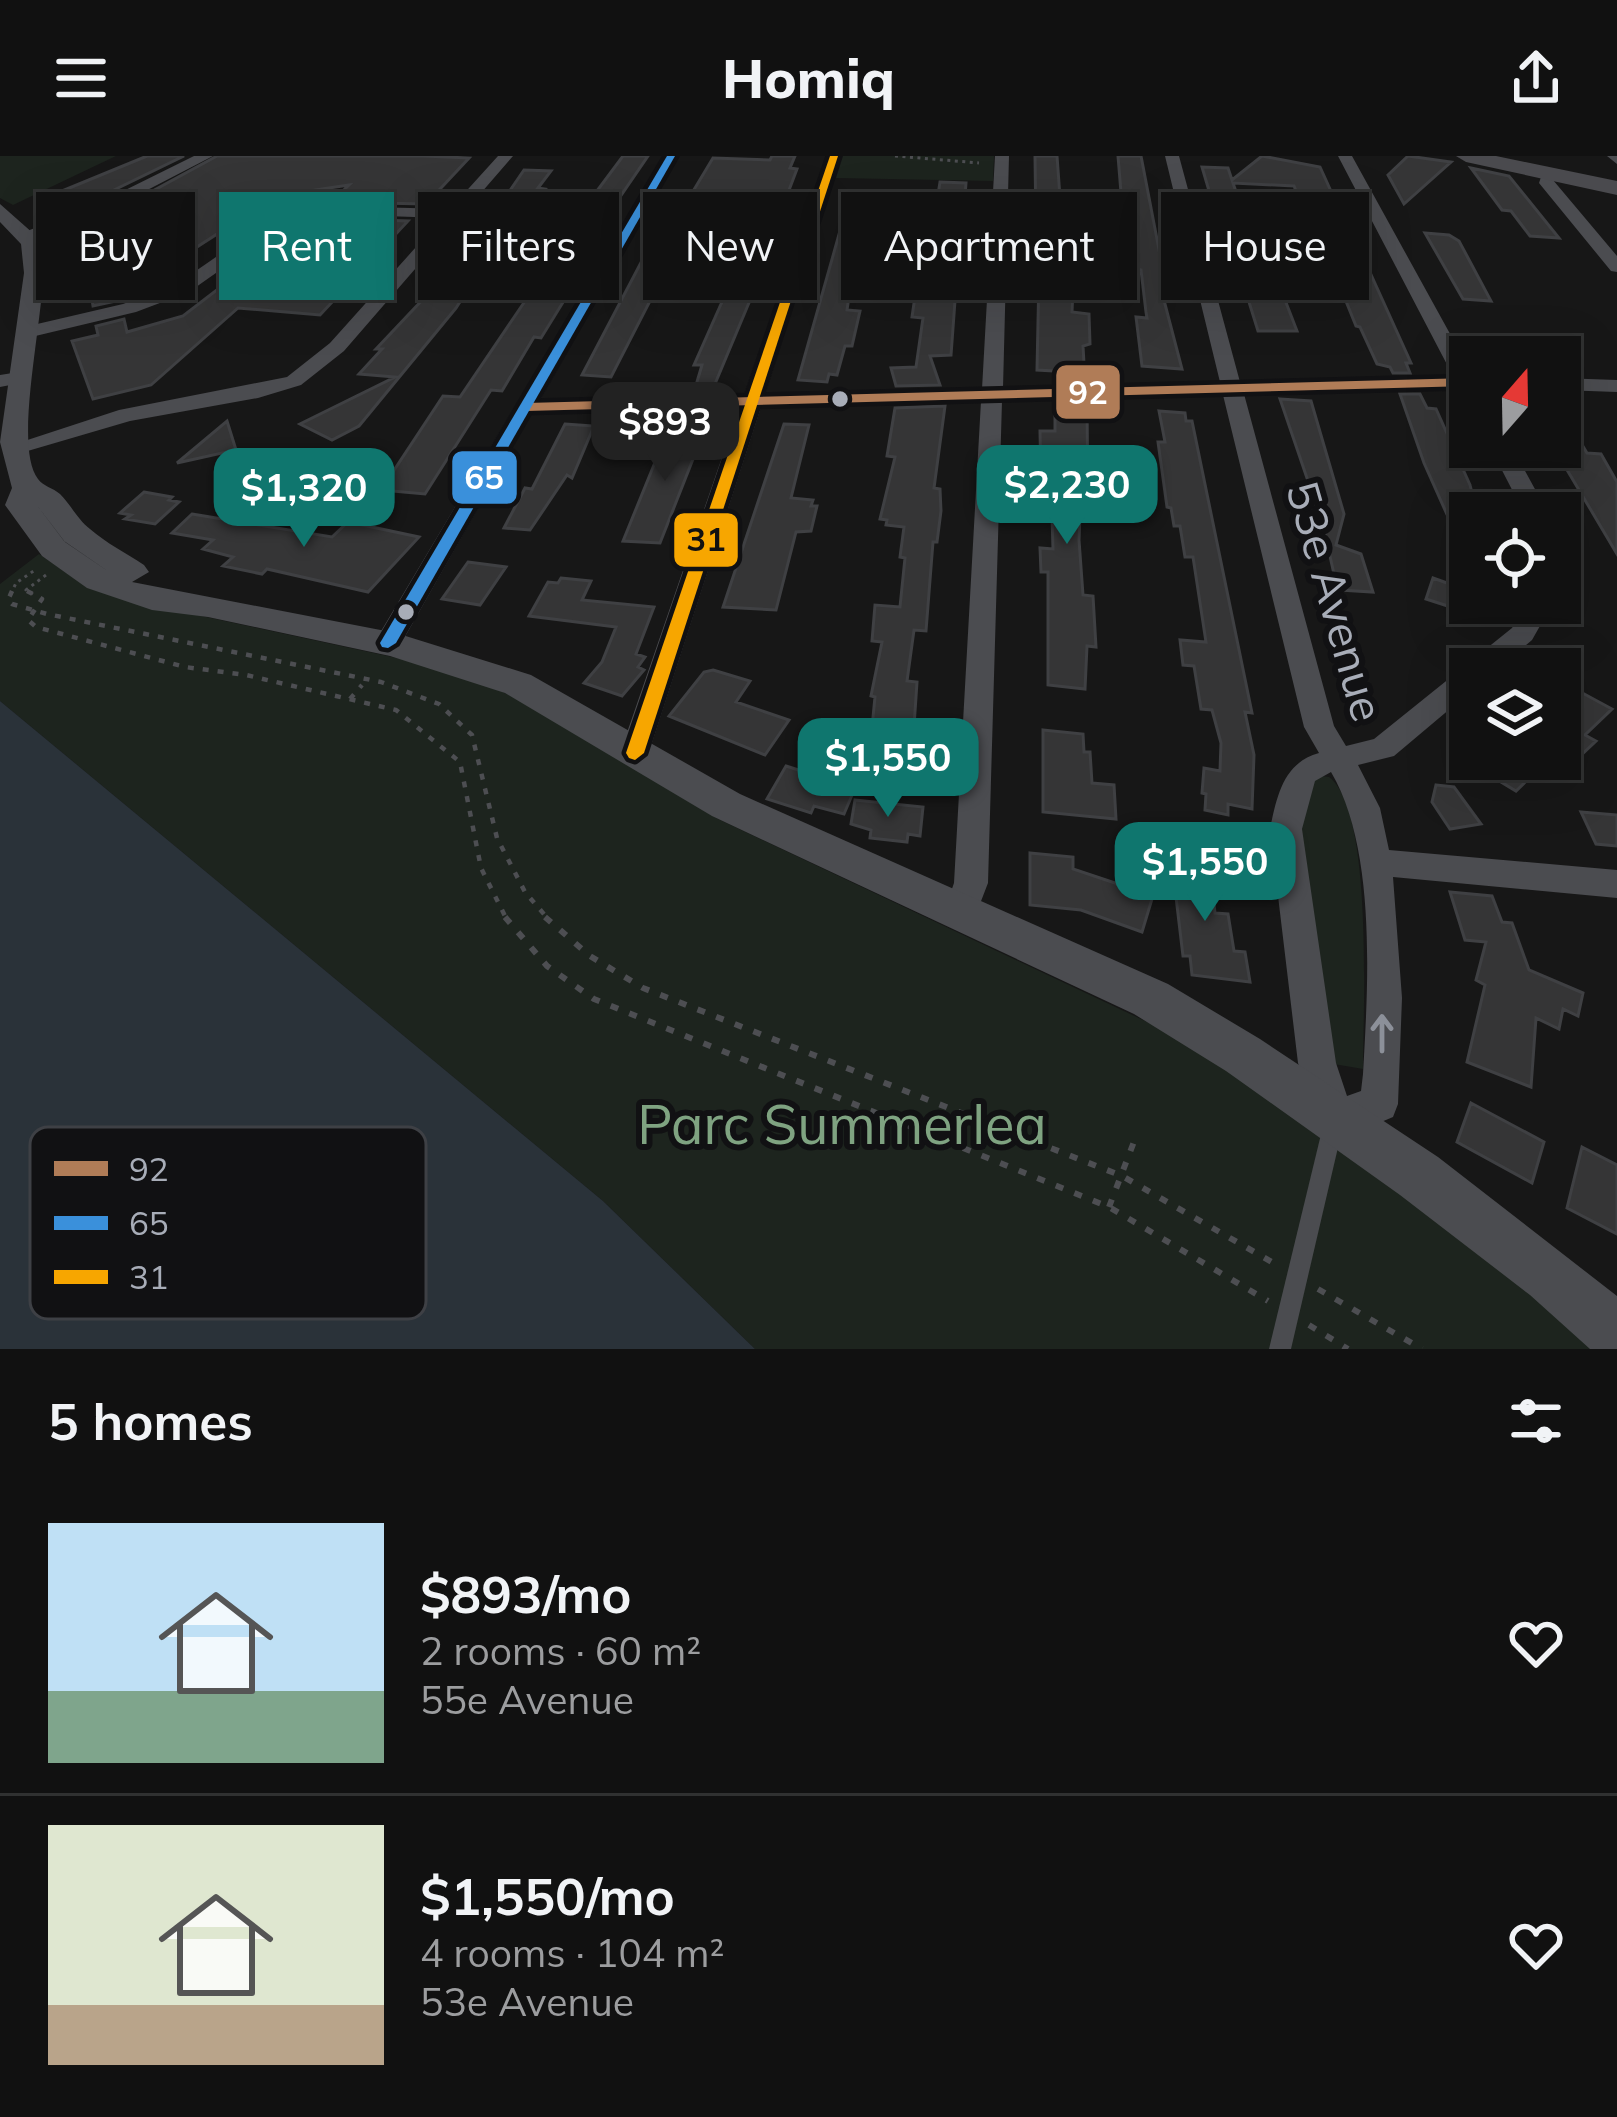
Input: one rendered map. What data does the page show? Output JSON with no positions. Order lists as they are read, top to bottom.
{
  "streets": {
    "street": ["53e Avenue"]
  },
  "parks": ["Parc Summerlea"],
  "lines": ["transit line 65", "transit line 31", "transit line 92"],
  "legend": ["92", "65", "31"],
  "north": "top",
  "page": {
    "header": "Homiq",
    "chip": [
      "Buy",
      "Rent",
      "Filters",
      "New",
      "Apartment",
      "House"
    ],
    "price": [
      "$893",
      "$2,230",
      "$1,320",
      "$1,550",
      "$1,550"
    ],
    "heading": "5 homes",
    "list": [
      {
        "name": "$893/mo",
        "note": "2 rooms · 60 m² · 55e Avenue"
      },
      {
        "name": "$1,550/mo",
        "note": "4 rooms · 104 m² · 53e Avenue"
      }
    ]
  }
}
